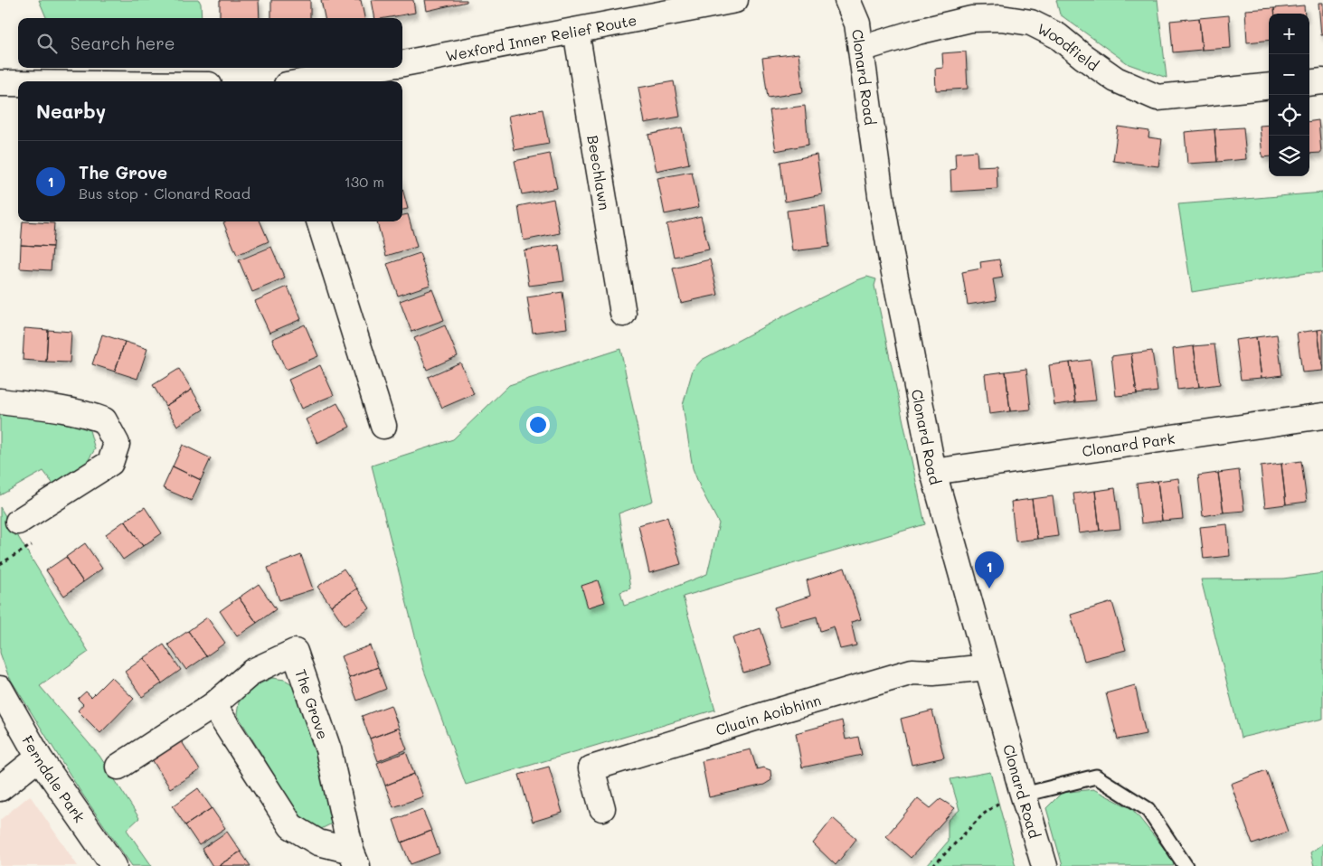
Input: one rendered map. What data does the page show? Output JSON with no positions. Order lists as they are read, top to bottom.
{
  "streets": {
    "street": [
      "Wexford Inner Relief Route",
      "Woodfield",
      "Clonard Road",
      "Beechlawn",
      "Clonard Park",
      "The Grove",
      "Cluain Aoibhinn",
      "Ferndale Park"
    ]
  },
  "crossings": [
    ["Wexford Inner Relief Route", "Beechlawn"],
    ["Woodfield", "Clonard Road"],
    ["Clonard Road", "Clonard Park"],
    ["Clonard Road", "Cluain Aoibhinn"]
  ],
  "page": {
    "map_buttons": ["+", "−"],
    "search": "Search here",
    "heading": "Nearby",
    "list": [
      {
        "mark": "1",
        "name": "The Grove",
        "note": "Bus stop · Clonard Road",
        "value": "130 m"
      }
    ],
    "pins": "1"
  }
}
